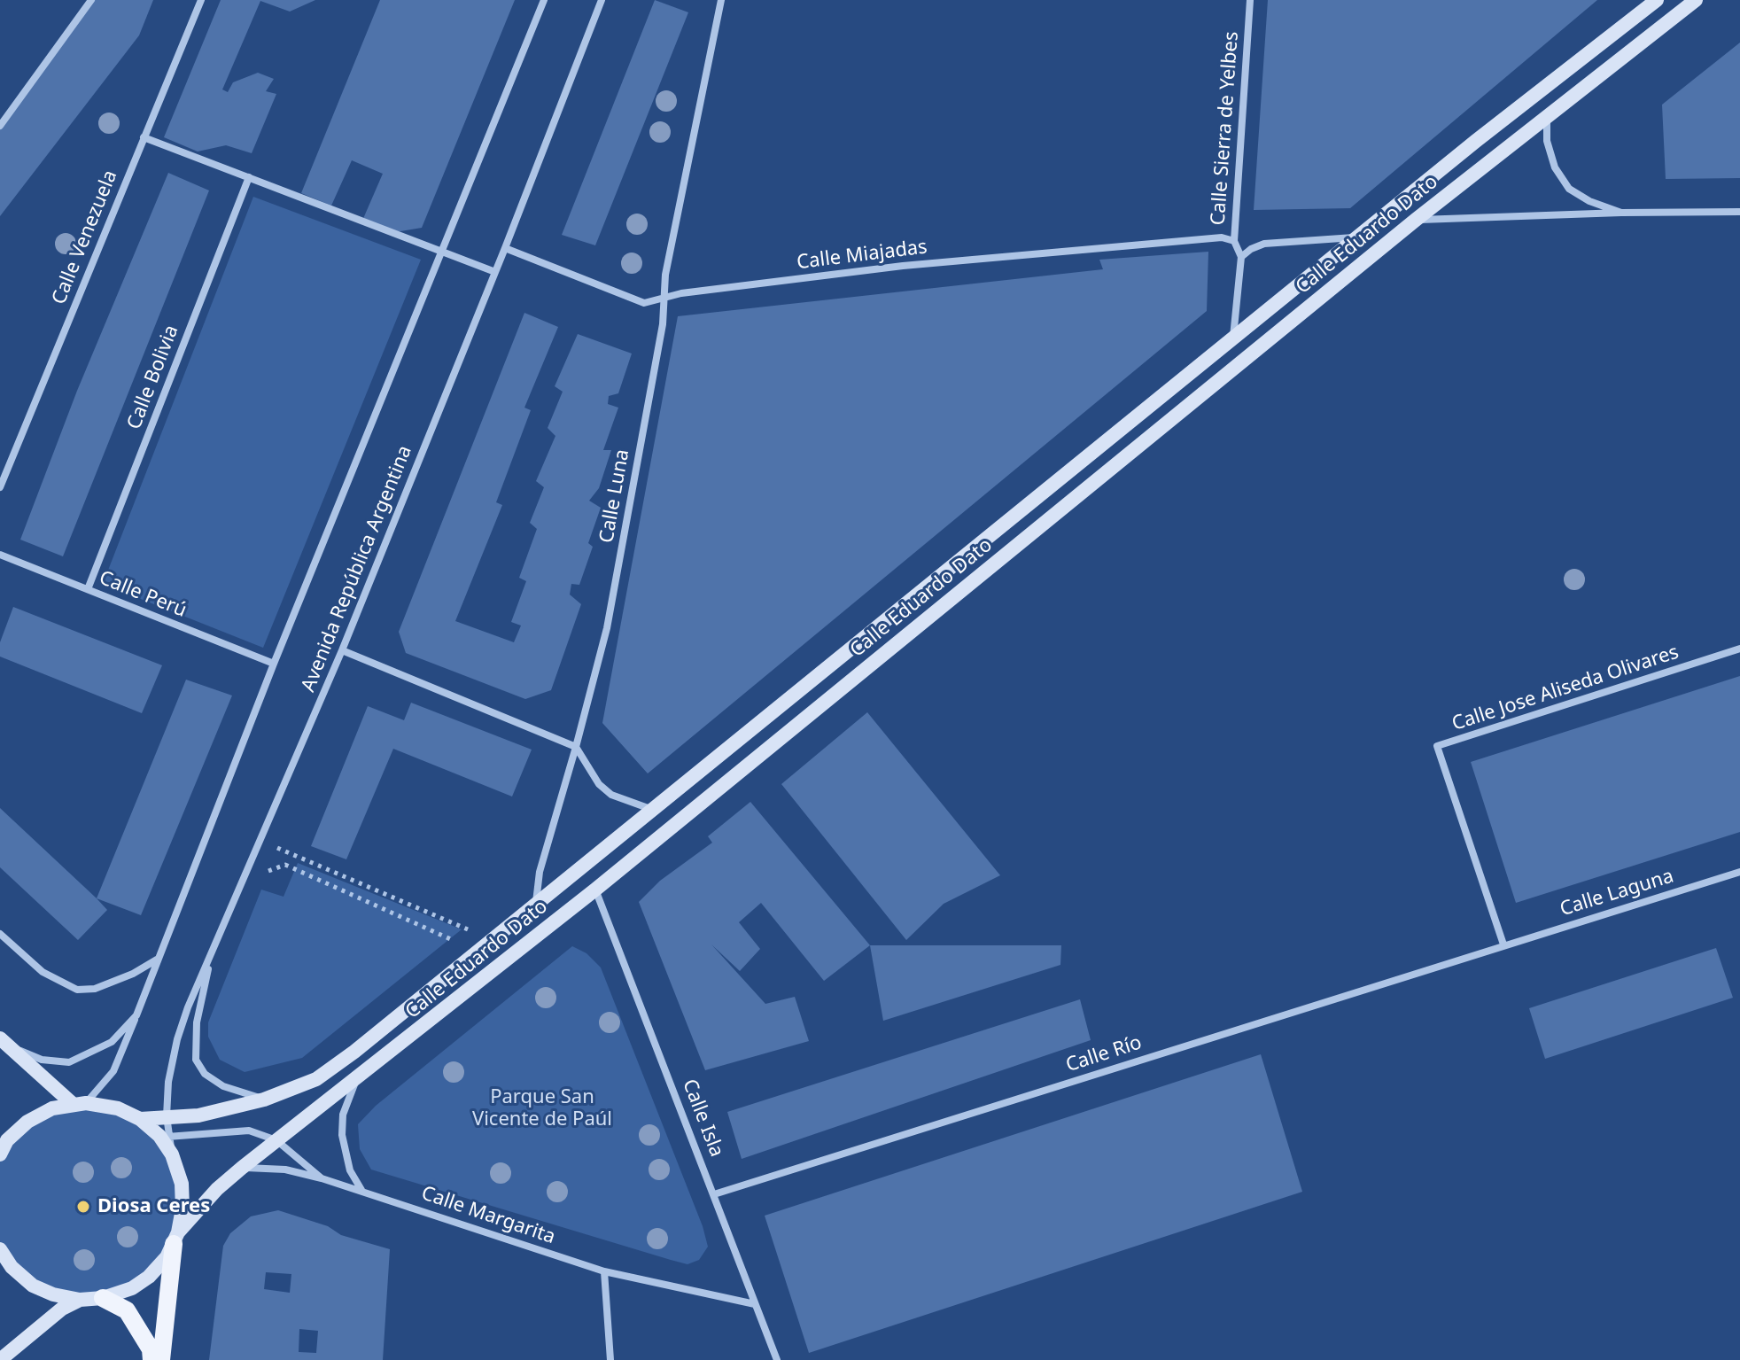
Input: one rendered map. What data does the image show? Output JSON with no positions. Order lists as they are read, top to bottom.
{
  "streets": {
    "main road": ["Calle Eduardo Dato"],
    "street": [
      "Calle Sierra de Yelbes",
      "Calle Venezuela",
      "Calle Miajadas",
      "Calle Bolivia",
      "Calle Luna",
      "Avenida República Argentina",
      "Calle Perú",
      "Calle Jose Aliseda Olivares",
      "Calle Laguna",
      "Calle Río",
      "Calle Isla",
      "Calle Margarita"
    ]
  },
  "crossings": [
    ["Calle Sierra de Yelbes", "Calle Miajadas"],
    ["Calle Eduardo Dato", "Calle Luna"],
    ["Calle Eduardo Dato", "Avenida República Argentina"],
    ["Calle Eduardo Dato", "Calle Isla"],
    ["Calle Eduardo Dato", "Calle Margarita"],
    ["Calle Miajadas", "Calle Luna"],
    ["Calle Miajadas", "Avenida República Argentina"],
    ["Calle Bolivia", "Calle Perú"],
    ["Avenida República Argentina", "Calle Perú"],
    ["Avenida República Argentina", "Calle Margarita"],
    ["Calle Jose Aliseda Olivares", "Calle Laguna"],
    ["Calle Jose Aliseda Olivares", "Calle Río"],
    ["Calle Laguna", "Calle Río"],
    ["Calle Río", "Calle Isla"],
    ["Calle Isla", "Calle Margarita"]
  ],
  "parks": ["Parque San Vicente de Paúl"],
  "places": ["Diosa Ceres"]
}
